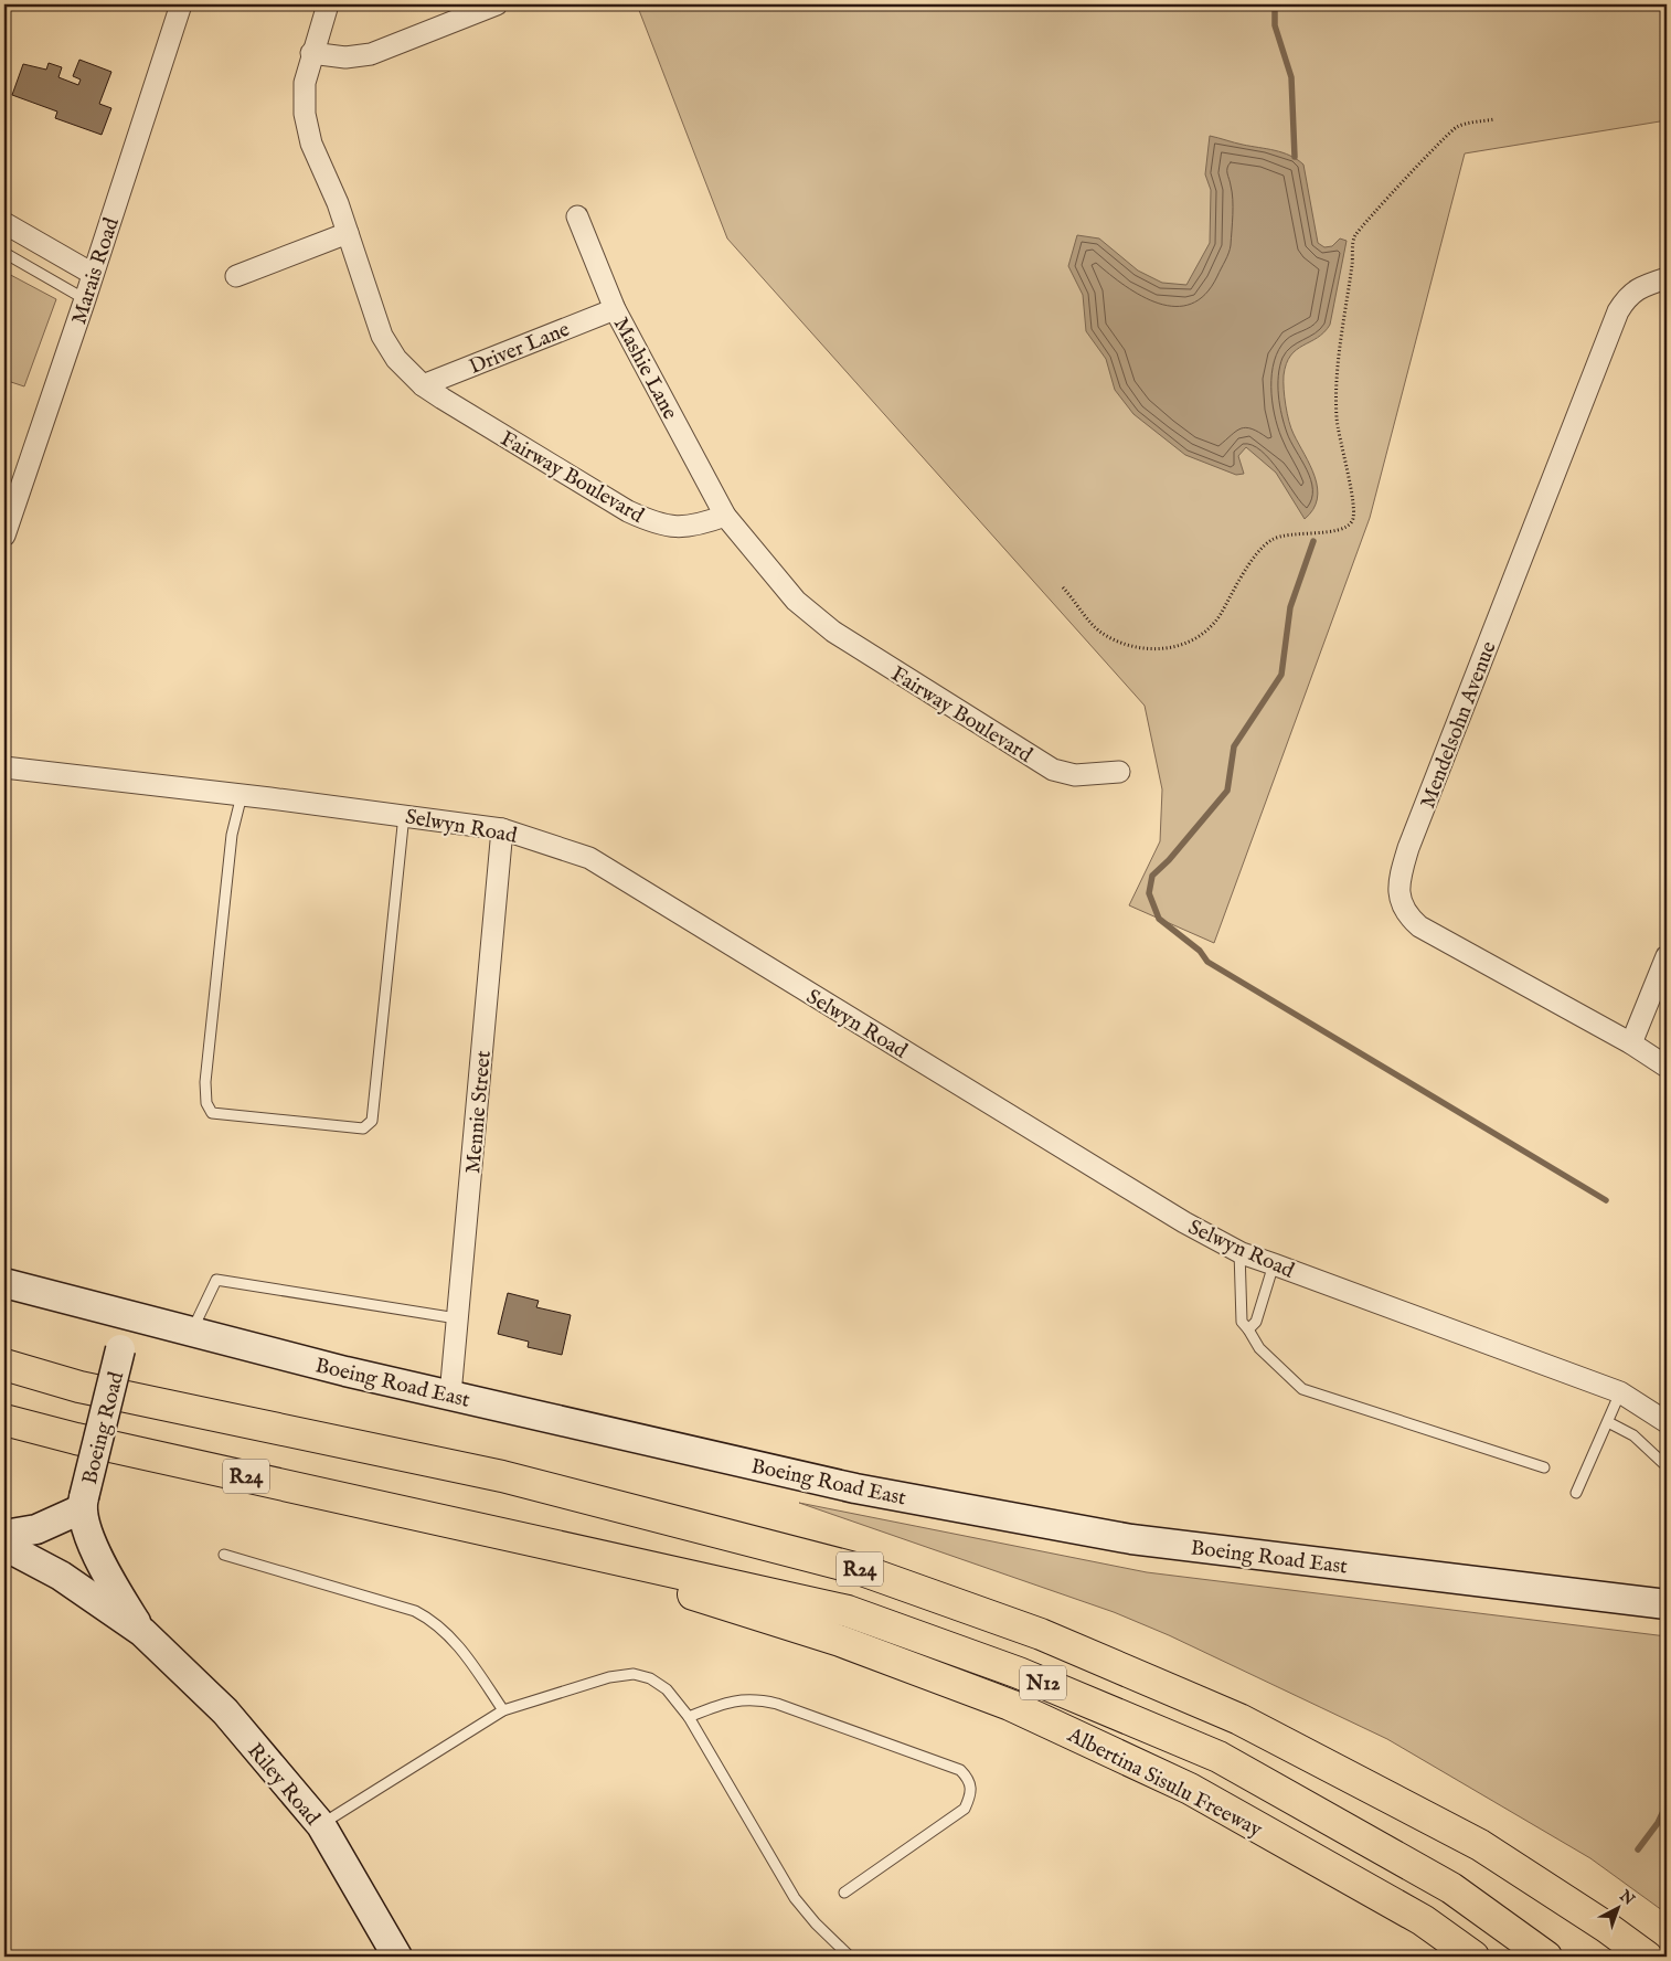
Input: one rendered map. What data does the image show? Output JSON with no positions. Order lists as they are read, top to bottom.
{
  "streets": {
    "highway": ["R24", "N12", "Albertina Sisulu Freeway"],
    "main road": ["Boeing Road East", "Boeing Road", "Riley Road"],
    "street": [
      "Marais Road",
      "Driver Lane",
      "Mashie Lane",
      "Fairway Boulevard",
      "Mendelsohn Avenue",
      "Selwyn Road",
      "Mennie Street"
    ]
  },
  "crossings": [
    ["Driver Lane", "Mashie Lane"],
    ["Driver Lane", "Fairway Boulevard"],
    ["Mashie Lane", "Fairway Boulevard"],
    ["Selwyn Road", "Mennie Street"],
    ["Mennie Street", "Boeing Road East"],
    ["Boeing Road East", "Boeing Road"],
    ["Boeing Road", "Riley Road"],
    ["R24", "N12"],
    ["R24", "Albertina Sisulu Freeway"],
    ["N12", "Albertina Sisulu Freeway"]
  ],
  "north": "top right"
}
